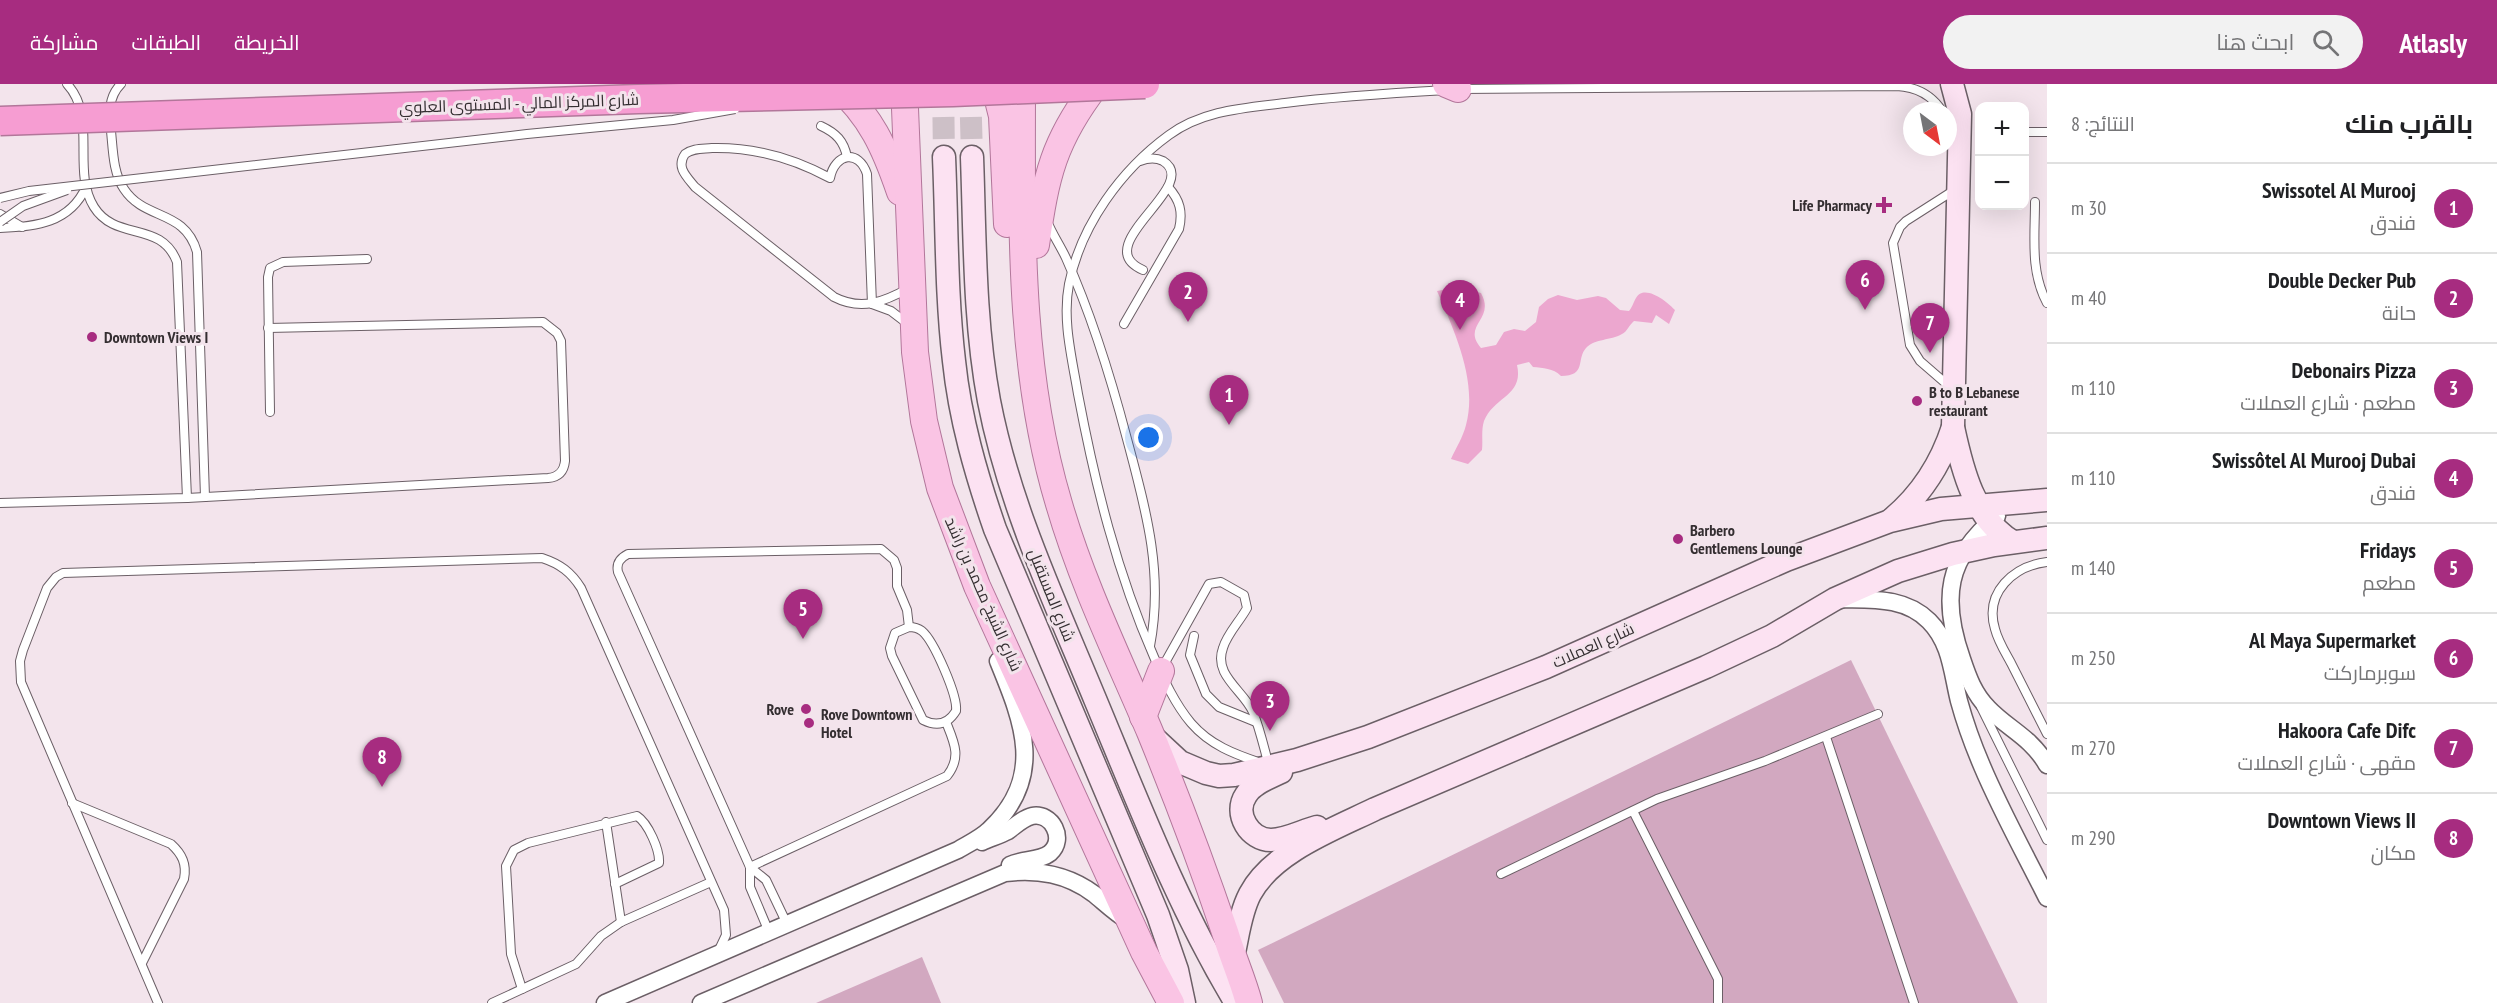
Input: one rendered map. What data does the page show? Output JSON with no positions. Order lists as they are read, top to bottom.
{
  "streets": {
    "highway": ["شارع المركز المالي - المستوى العلوي"],
    "main road": ["شارع الشيخ محمد بن راشد"],
    "street": ["شارع المستقبل", "شارع العملات"]
  },
  "places": {
    "health": ["Life Pharmacy"],
    "other": [
      "Downtown Views I",
      "B to B Lebanese restaurant",
      "Barbero Gentlemens Lounge",
      "Rove",
      "Rove Downtown Hotel"
    ]
  },
  "north": "bottom right",
  "page": {
    "header": "Atlasly",
    "search": "ابحث هنا",
    "nav": ["الخريطة", "الطبقات", "مشاركة"],
    "heading": ["بالقرب منك", "النتائج: 8"],
    "map_buttons": ["+", "−"],
    "list": [
      {
        "mark": "1",
        "name": "Swissotel Al Murooj",
        "note": "فندق",
        "value": "30 m"
      },
      {
        "mark": "2",
        "name": "Double Decker Pub",
        "note": "حانة",
        "value": "40 m"
      },
      {
        "mark": "3",
        "name": "Debonairs Pizza",
        "note": "مطعم · شارع العملات",
        "value": "110 m"
      },
      {
        "mark": "4",
        "name": "Swissôtel Al Murooj Dubai",
        "note": "فندق",
        "value": "110 m"
      },
      {
        "mark": "5",
        "name": "Fridays",
        "note": "مطعم",
        "value": "140 m"
      },
      {
        "mark": "6",
        "name": "Al Maya Supermarket",
        "note": "سوبرماركت",
        "value": "250 m"
      },
      {
        "mark": "7",
        "name": "Hakoora Cafe Difc",
        "note": "مقهى · شارع العملات",
        "value": "270 m"
      },
      {
        "mark": "8",
        "name": "Downtown Views II",
        "note": "مكان",
        "value": "290 m"
      }
    ],
    "pins": [
      "6",
      "2",
      "4",
      "7",
      "1",
      "5",
      "3",
      "8"
    ]
  }
}
